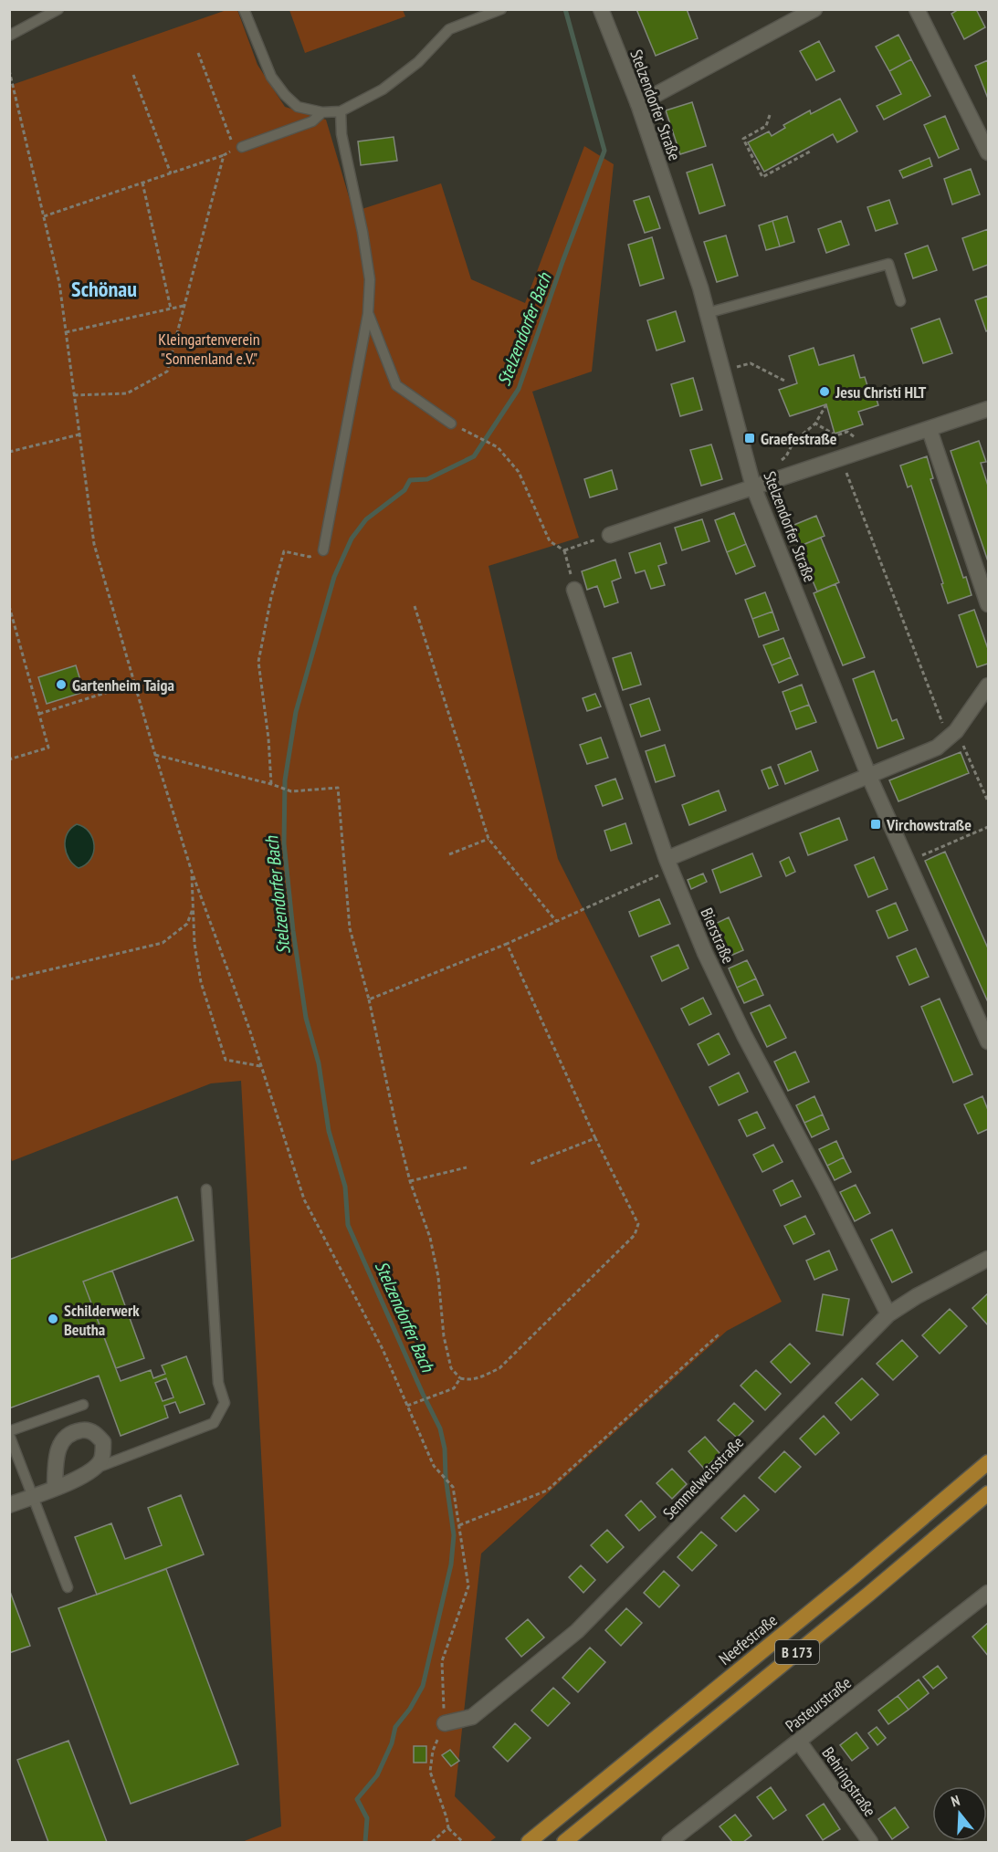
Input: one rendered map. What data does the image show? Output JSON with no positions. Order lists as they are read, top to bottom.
{
  "streets": {
    "highway": ["Neefestraße", "B 173"],
    "street": [
      "Stelzendorfer Straße",
      "Bierstraße",
      "Semmelweisstraße",
      "Pasteurstraße",
      "Behringstraße"
    ]
  },
  "crossings": [
    ["Bierstraße", "Semmelweisstraße"],
    ["Pasteurstraße", "Behringstraße"]
  ],
  "districts": ["Schönau"],
  "water": ["Stelzendorfer Bach"],
  "parks": ["Kleingartenverein \"Sonnenland e.V.\""],
  "places": {
    "other": ["Jesu Christi HLT", "Gartenheim Taiga", "Schilderwerk Beutha"],
    "transit": ["Graefestraße", "Virchowstraße"]
  },
  "north": "top"
}
